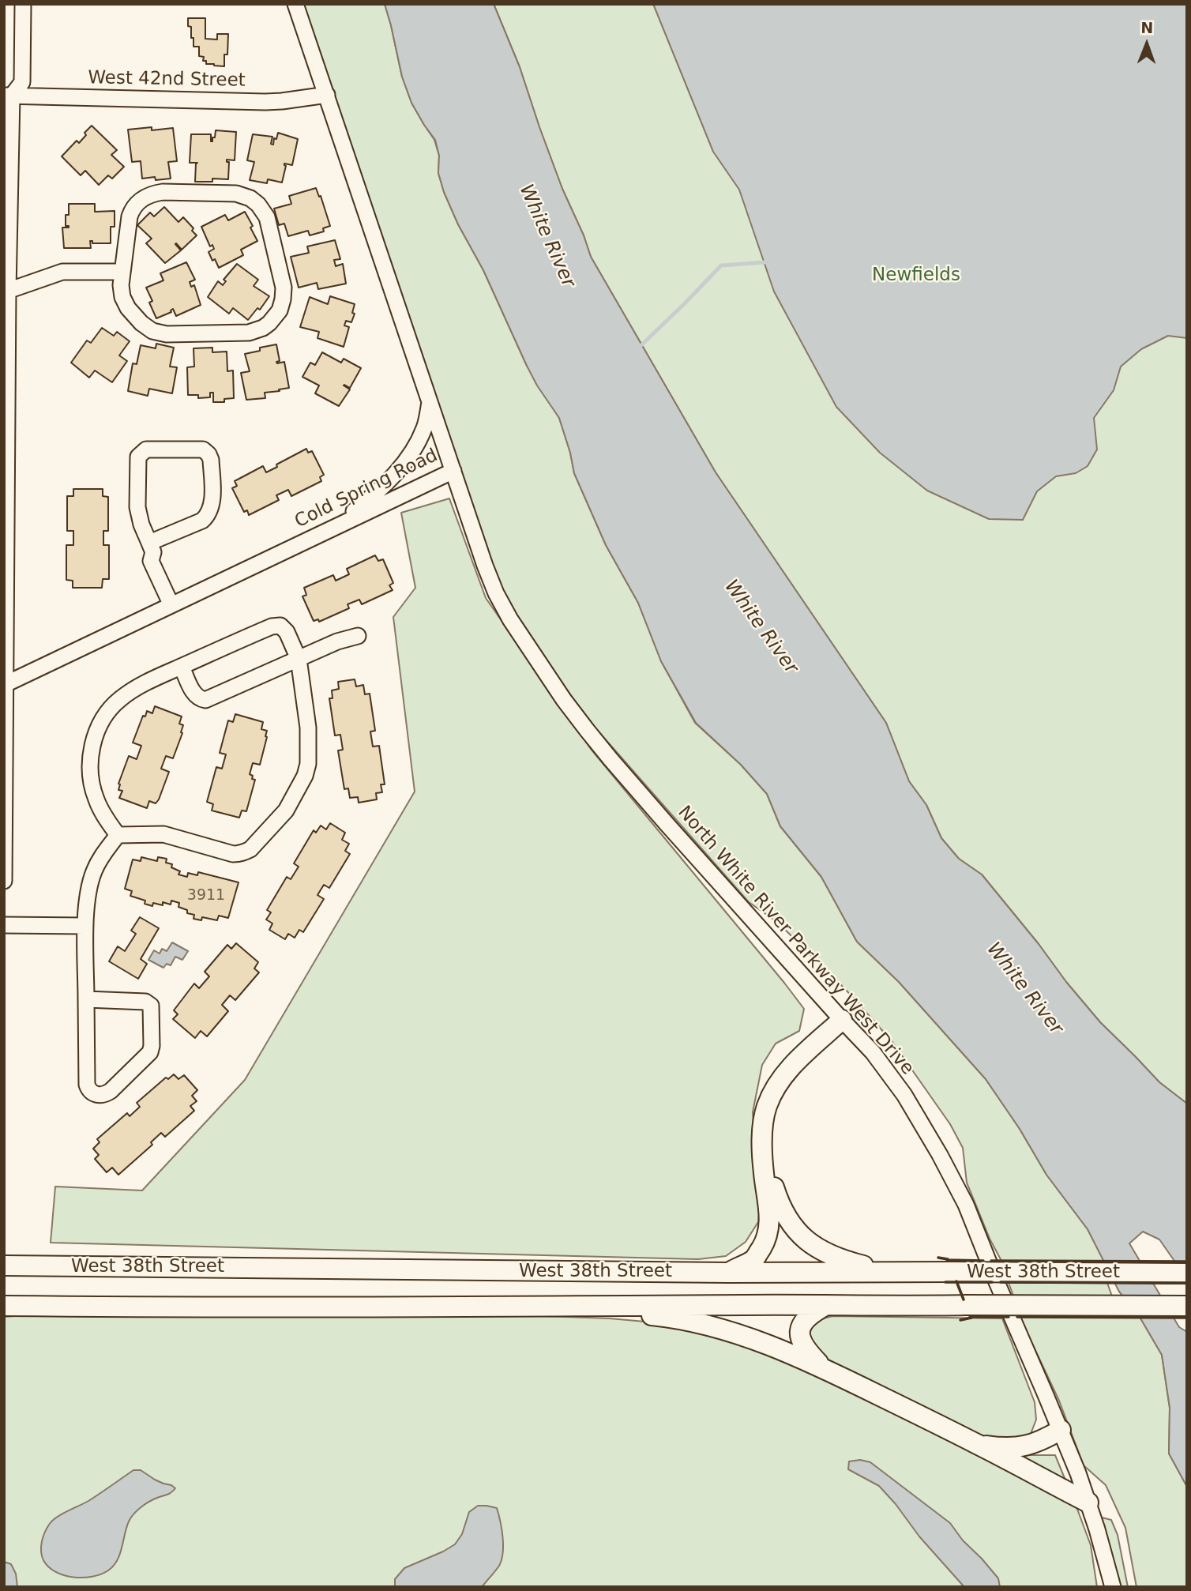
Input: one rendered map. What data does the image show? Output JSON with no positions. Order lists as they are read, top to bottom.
{
  "streets": {
    "main road": ["West 38th Street"],
    "street": ["West 42nd Street", "Cold Spring Road", "North White River Parkway West Drive"]
  },
  "crossings": [
    ["West 42nd Street", "Cold Spring Road"],
    ["Cold Spring Road", "North White River Parkway West Drive"]
  ],
  "water": ["White River"],
  "parks": ["Newfields"],
  "house_numbers": ["3911"],
  "north": "top"
}
